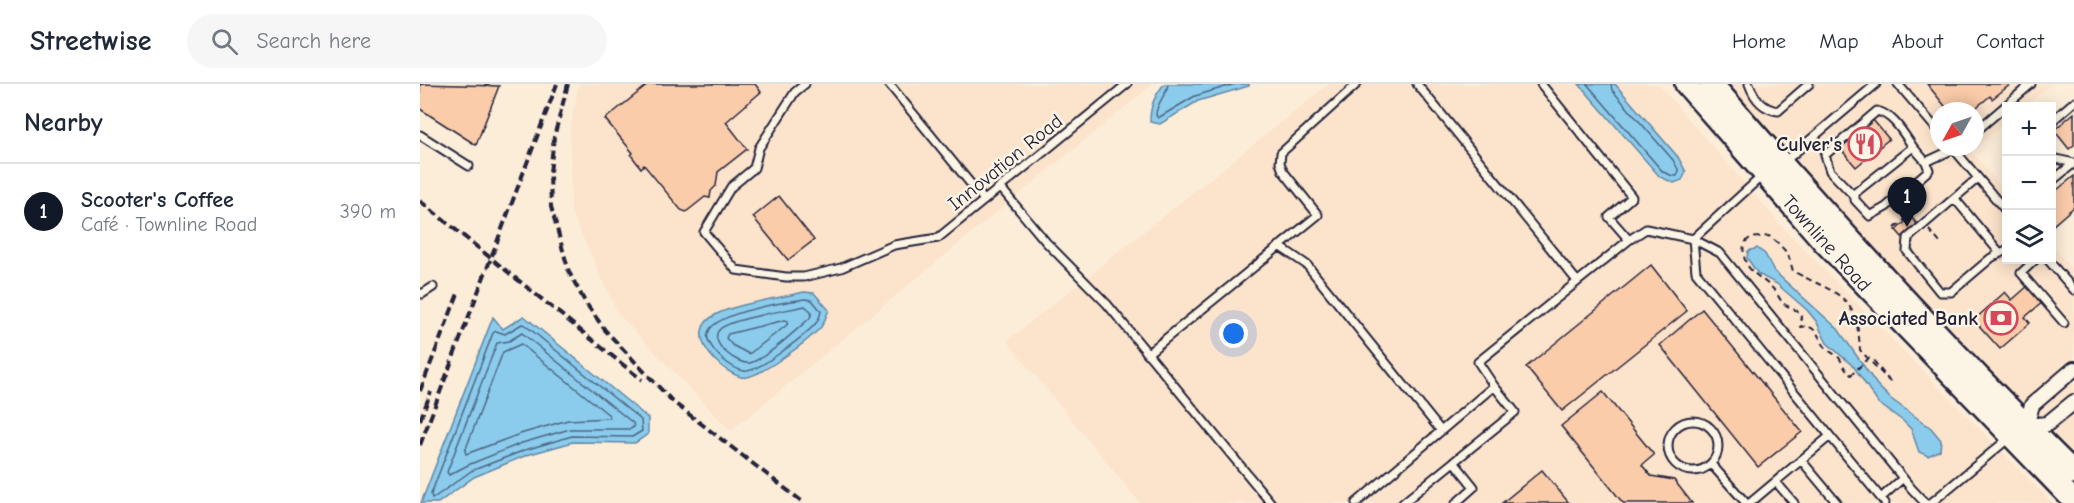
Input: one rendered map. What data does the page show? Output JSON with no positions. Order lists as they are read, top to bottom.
{
  "streets": {
    "main road": ["Townline Road"],
    "lane": ["Innovation Road"]
  },
  "places": {
    "restaurant": ["Culver's"],
    "bank": ["Associated Bank"]
  },
  "north": "bottom left",
  "page": {
    "header": "Streetwise",
    "search": "Search here",
    "nav": [
      "Home",
      "Map",
      "About",
      "Contact"
    ],
    "heading": "Nearby",
    "map_buttons": ["+", "−"],
    "list": [
      {
        "mark": "1",
        "name": "Scooter's Coffee",
        "note": "Café · Townline Road",
        "value": "390 m"
      }
    ],
    "pins": "1"
  }
}
